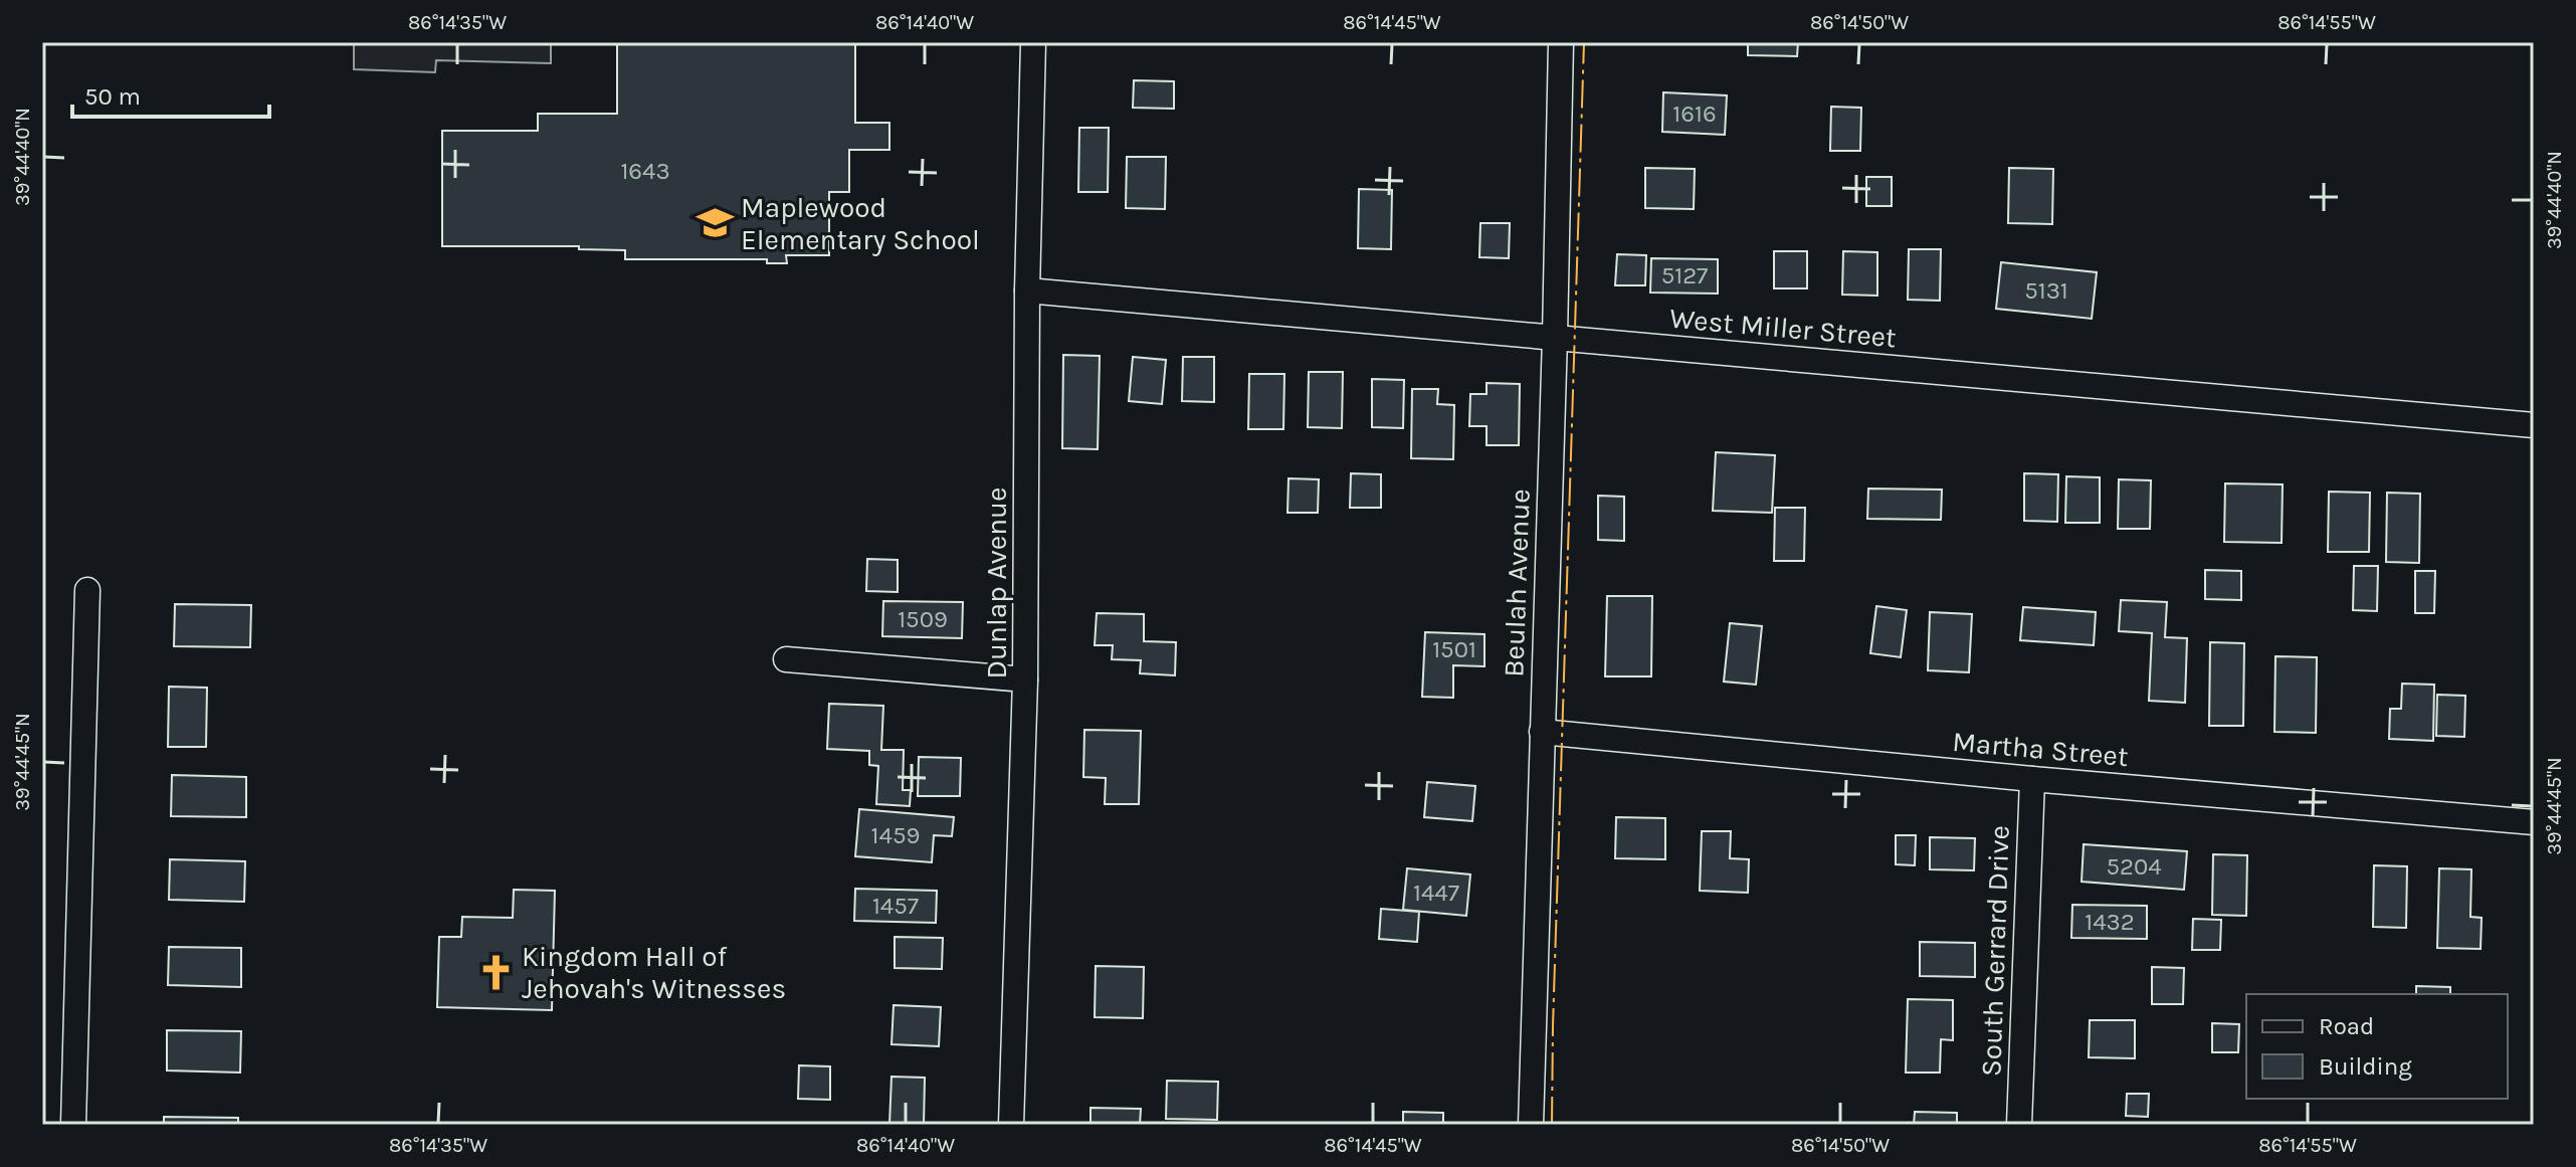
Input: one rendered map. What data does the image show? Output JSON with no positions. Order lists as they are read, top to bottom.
{
  "streets": {
    "street": [
      "West Miller Street",
      "Dunlap Avenue",
      "Beulah Avenue",
      "Martha Street",
      "South Gerrard Drive"
    ]
  },
  "crossings": [
    ["West Miller Street", "Dunlap Avenue"],
    ["West Miller Street", "Beulah Avenue"],
    ["Beulah Avenue", "Martha Street"],
    ["Martha Street", "South Gerrard Drive"]
  ],
  "places": {
    "school or university": ["Maplewood Elementary School"],
    "church": ["Kingdom Hall of Jehovah's Witnesses"]
  },
  "house_numbers": [
    "1616",
    "1643",
    "5127",
    "5131",
    "1509",
    "1501",
    "1459",
    "5204",
    "1447",
    "1457",
    "1432"
  ],
  "legend": ["Road", "Building"],
  "scale_bar": "50 m",
  "coordinates": [
    "86°14'35\"W",
    "86°14'40\"W",
    "86°14'45\"W",
    "86°14'50\"W",
    "86°14'55\"W",
    "39°44'40\"N",
    "39°44'45\"N"
  ]
}
